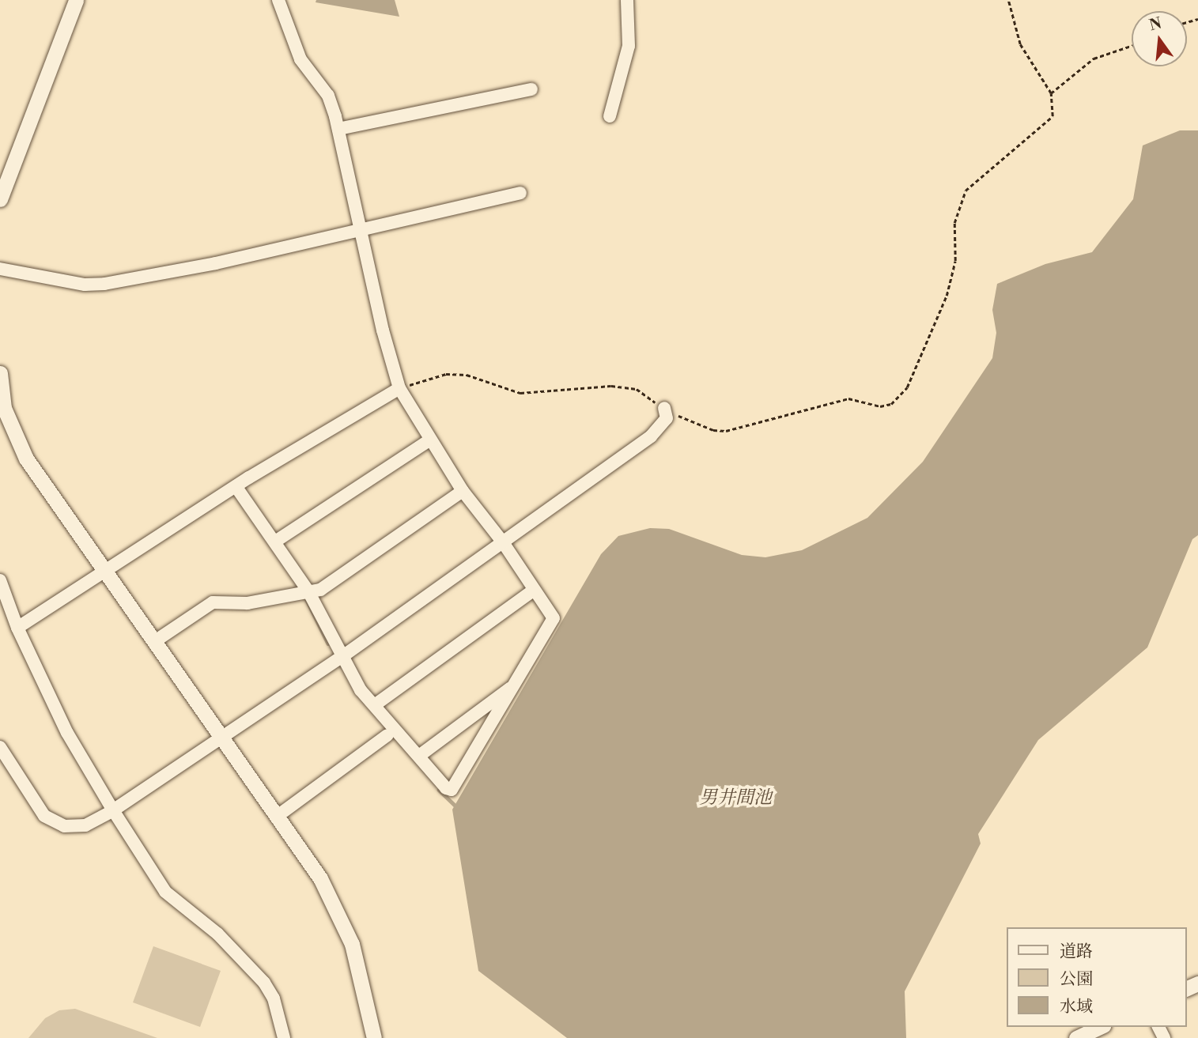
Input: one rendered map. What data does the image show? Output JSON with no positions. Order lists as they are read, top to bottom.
{
  "water": ["男井間池"],
  "legend": ["道路", "公園", "水域"],
  "north": "top"
}
